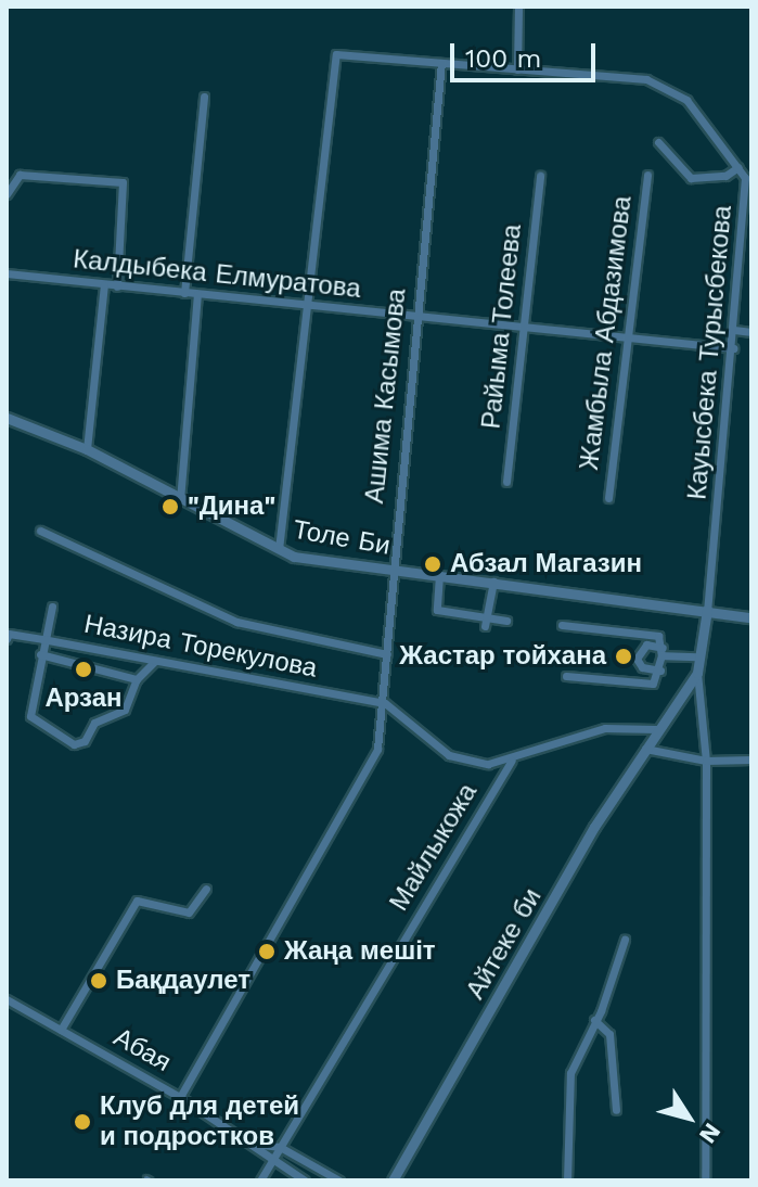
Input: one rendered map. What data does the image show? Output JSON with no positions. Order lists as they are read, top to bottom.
{
  "streets": {
    "street": [
      "Калдыбека Елмуратова",
      "Райыма Толеева",
      "Жамбыла Абдазимова",
      "Кауысбека Турысбекова",
      "Ашима Касымова",
      "Толе Би",
      "Назира Торекулова",
      "Майлыкожа",
      "Айтеке би",
      "Абая"
    ]
  },
  "crossings": [
    ["Калдыбека Елмуратова", "Райыма Толеева"],
    ["Калдыбека Елмуратова", "Жамбыла Абдазимова"],
    ["Калдыбека Елмуратова", "Кауысбека Турысбекова"],
    ["Калдыбека Елмуратова", "Ашима Касымова"],
    ["Кауысбека Турысбекова", "Ашима Касымова"],
    ["Кауысбека Турысбекова", "Толе Би"],
    ["Ашима Касымова", "Толе Би"],
    ["Ашима Касымова", "Назира Торекулова"],
    ["Ашима Касымова", "Абая"],
    ["Майлыкожа", "Абая"]
  ],
  "places": [
    "\"Дина\"",
    "Абзал Магазин",
    "Жастар тойхана",
    "Арзан",
    "Жаңа мешіт",
    "Бақдаулет",
    "Клуб для детей и подростков"
  ],
  "scale_bar": "100 m",
  "north": "bottom right"
}
